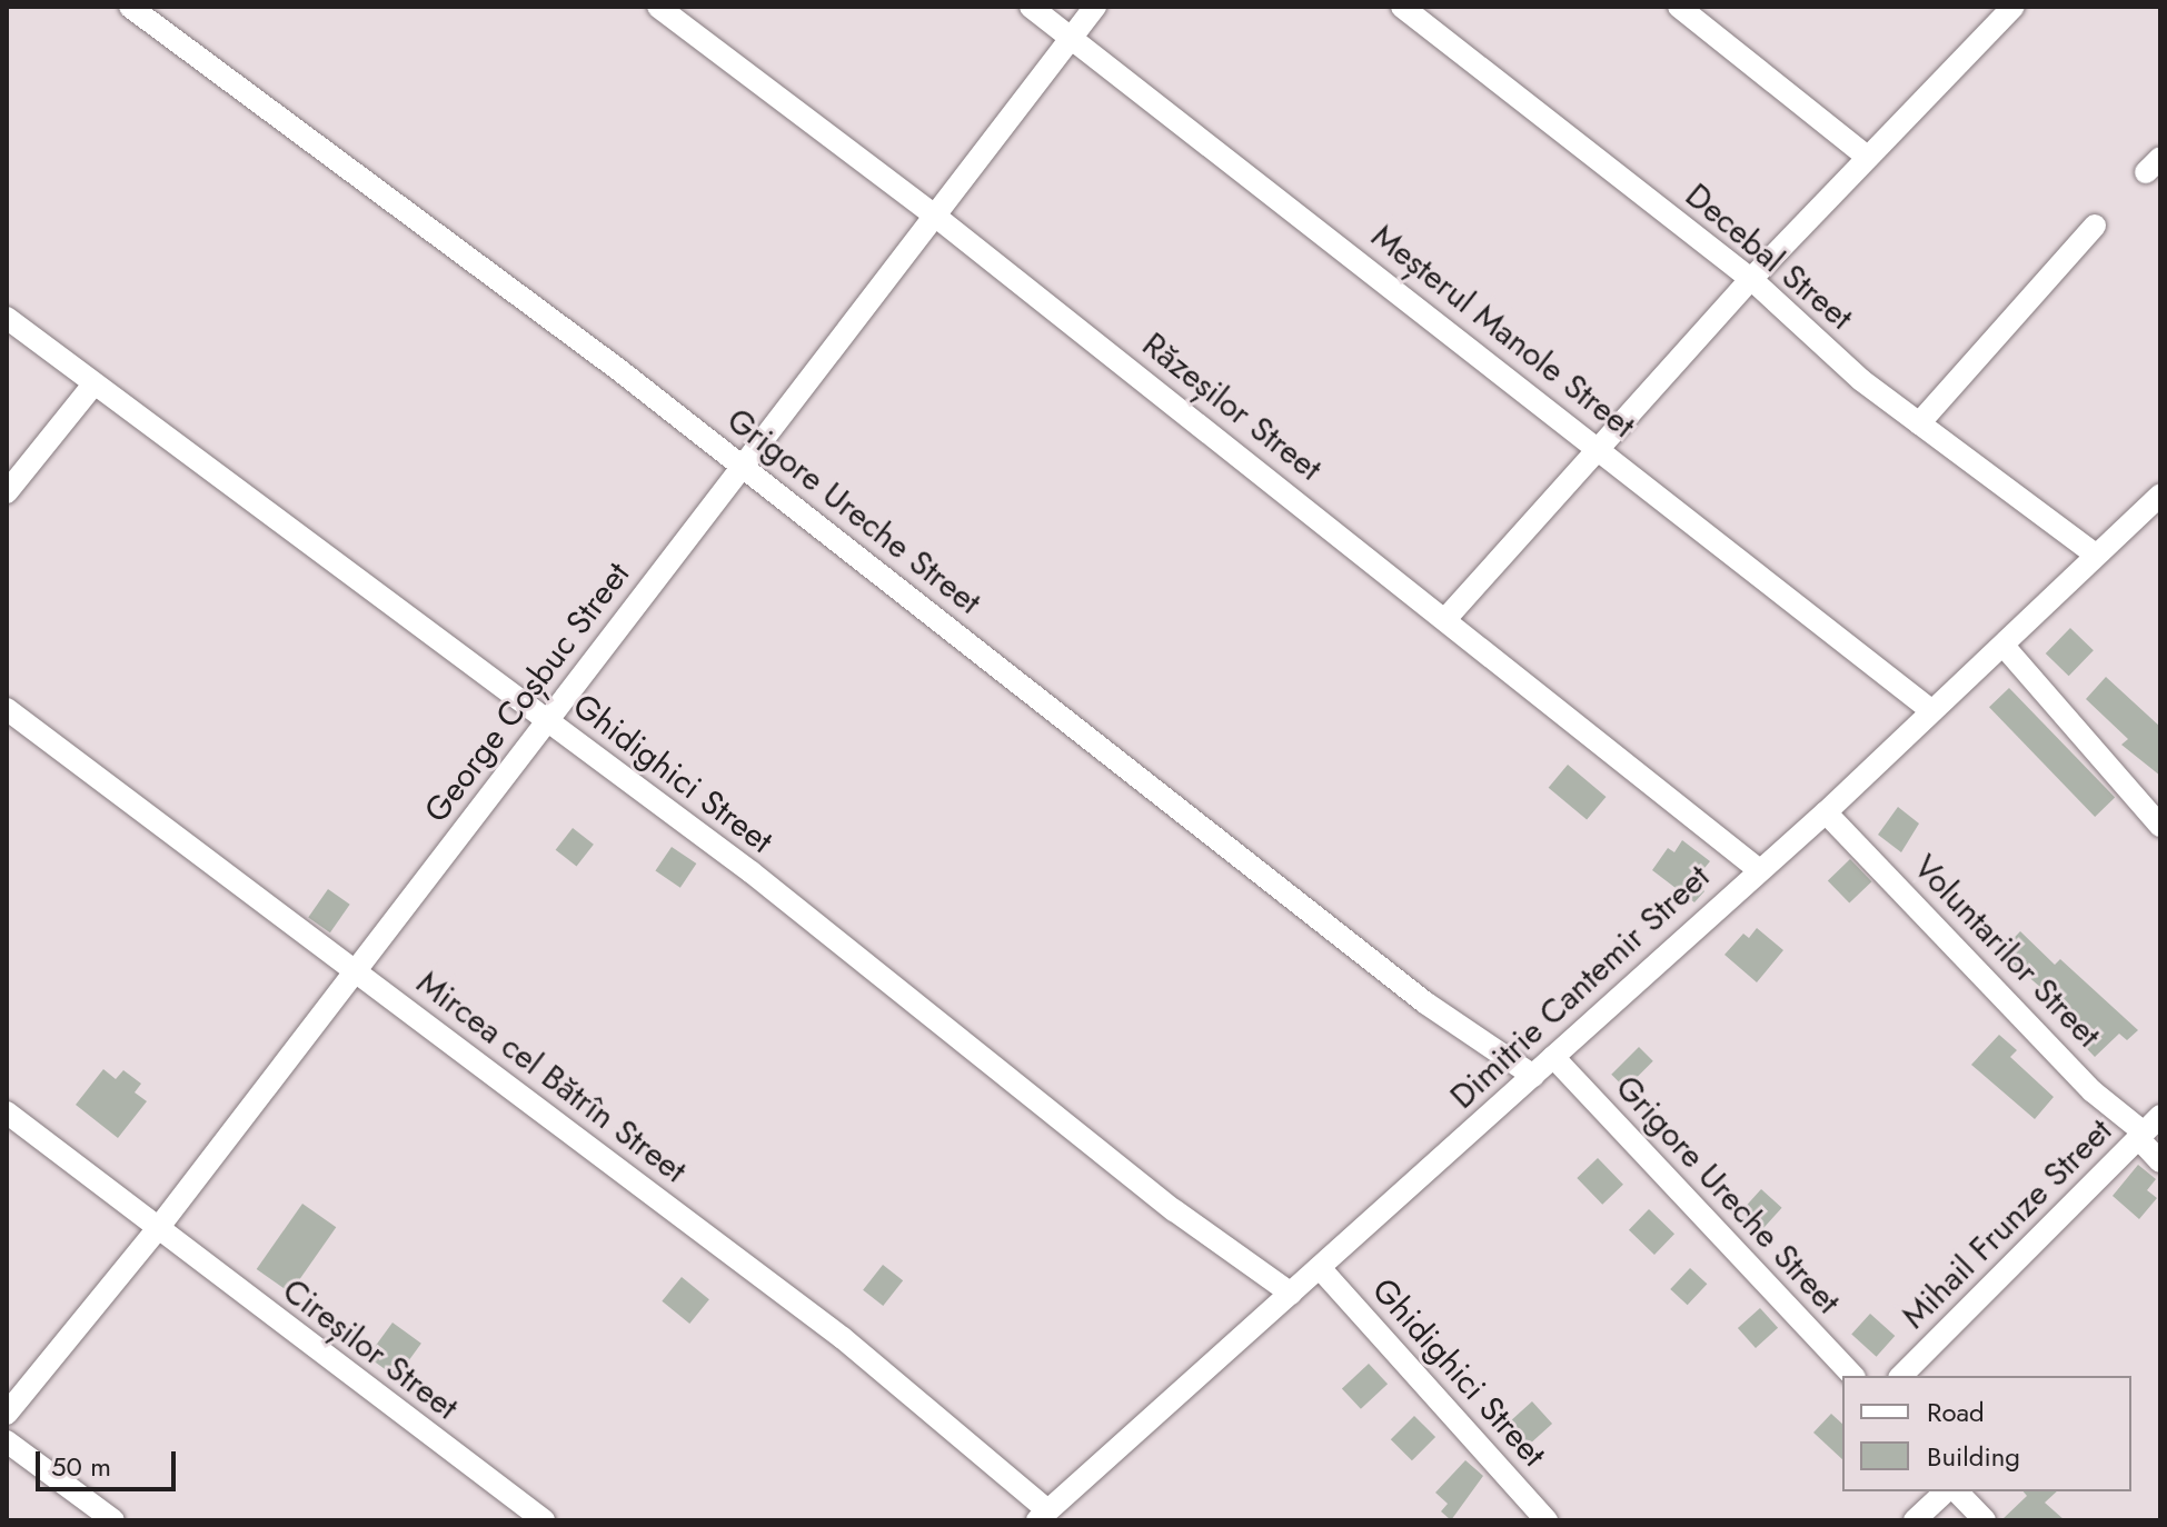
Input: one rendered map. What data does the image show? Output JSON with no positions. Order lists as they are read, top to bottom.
{
  "streets": {
    "street": [
      "Decebal Street",
      "Meșterul Manole Street",
      "Răzeșilor Street",
      "Grigore Ureche Street",
      "George Coșbuc Street",
      "Ghidighici Street",
      "Voluntarilor Street",
      "Dimitrie Cantemir Street",
      "Mircea cel Bătrîn Street",
      "Mihail Frunze Street",
      "Cireșilor Street"
    ]
  },
  "crossings": [
    ["Decebal Street", "Dimitrie Cantemir Street"],
    ["Meșterul Manole Street", "George Coșbuc Street"],
    ["Meșterul Manole Street", "Dimitrie Cantemir Street"],
    ["Răzeșilor Street", "George Coșbuc Street"],
    ["Răzeșilor Street", "Dimitrie Cantemir Street"],
    ["Grigore Ureche Street", "George Coșbuc Street"],
    ["Grigore Ureche Street", "Dimitrie Cantemir Street"],
    ["George Coșbuc Street", "Ghidighici Street"],
    ["George Coșbuc Street", "Mircea cel Bătrîn Street"],
    ["George Coșbuc Street", "Cireșilor Street"],
    ["Ghidighici Street", "Dimitrie Cantemir Street"],
    ["Voluntarilor Street", "Dimitrie Cantemir Street"],
    ["Voluntarilor Street", "Mihail Frunze Street"],
    ["Dimitrie Cantemir Street", "Mircea cel Bătrîn Street"]
  ],
  "legend": ["Road", "Building"],
  "scale_bar": "50 m"
}
